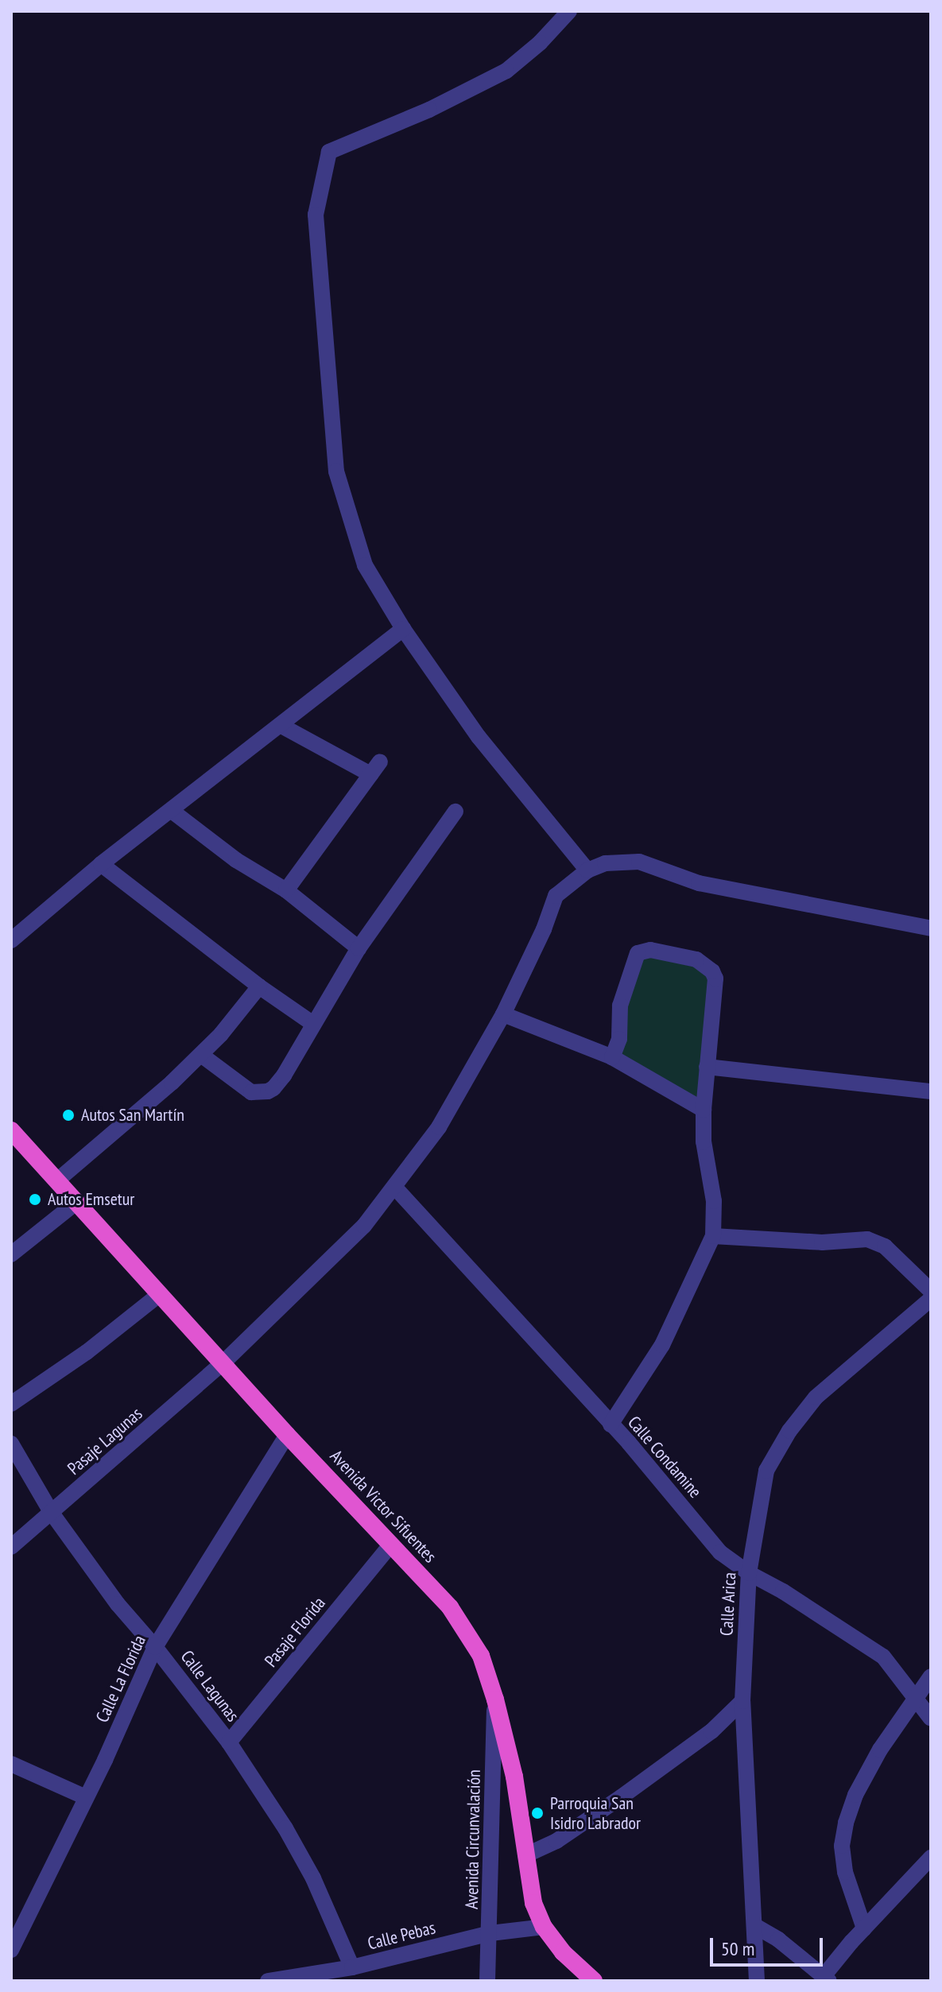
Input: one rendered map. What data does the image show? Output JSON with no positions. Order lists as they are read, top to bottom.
{
  "streets": {
    "highway": ["Avenida Victor Sifuentes"],
    "street": [
      "Pasaje Lagunas",
      "Calle Condamine",
      "Calle Arica",
      "Pasaje Florida",
      "Calle La Florida",
      "Calle Lagunas",
      "Avenida Circunvalación",
      "Calle Pebas"
    ]
  },
  "crossings": [
    ["Pasaje Lagunas", "Calle Condamine"],
    ["Pasaje Lagunas", "Avenida Victor Sifuentes"],
    ["Pasaje Lagunas", "Calle Lagunas"],
    ["Calle Condamine", "Calle Arica"],
    ["Avenida Victor Sifuentes", "Pasaje Florida"],
    ["Avenida Victor Sifuentes", "Calle La Florida"],
    ["Avenida Victor Sifuentes", "Avenida Circunvalación"],
    ["Avenida Victor Sifuentes", "Calle Pebas"],
    ["Pasaje Florida", "Calle Lagunas"],
    ["Calle La Florida", "Calle Lagunas"],
    ["Calle Lagunas", "Calle Pebas"],
    ["Avenida Circunvalación", "Calle Pebas"]
  ],
  "places": ["Autos San Martín", "Autos Emsetur", "Parroquia San Isidro Labrador"],
  "scale_bar": "50 m"
}
